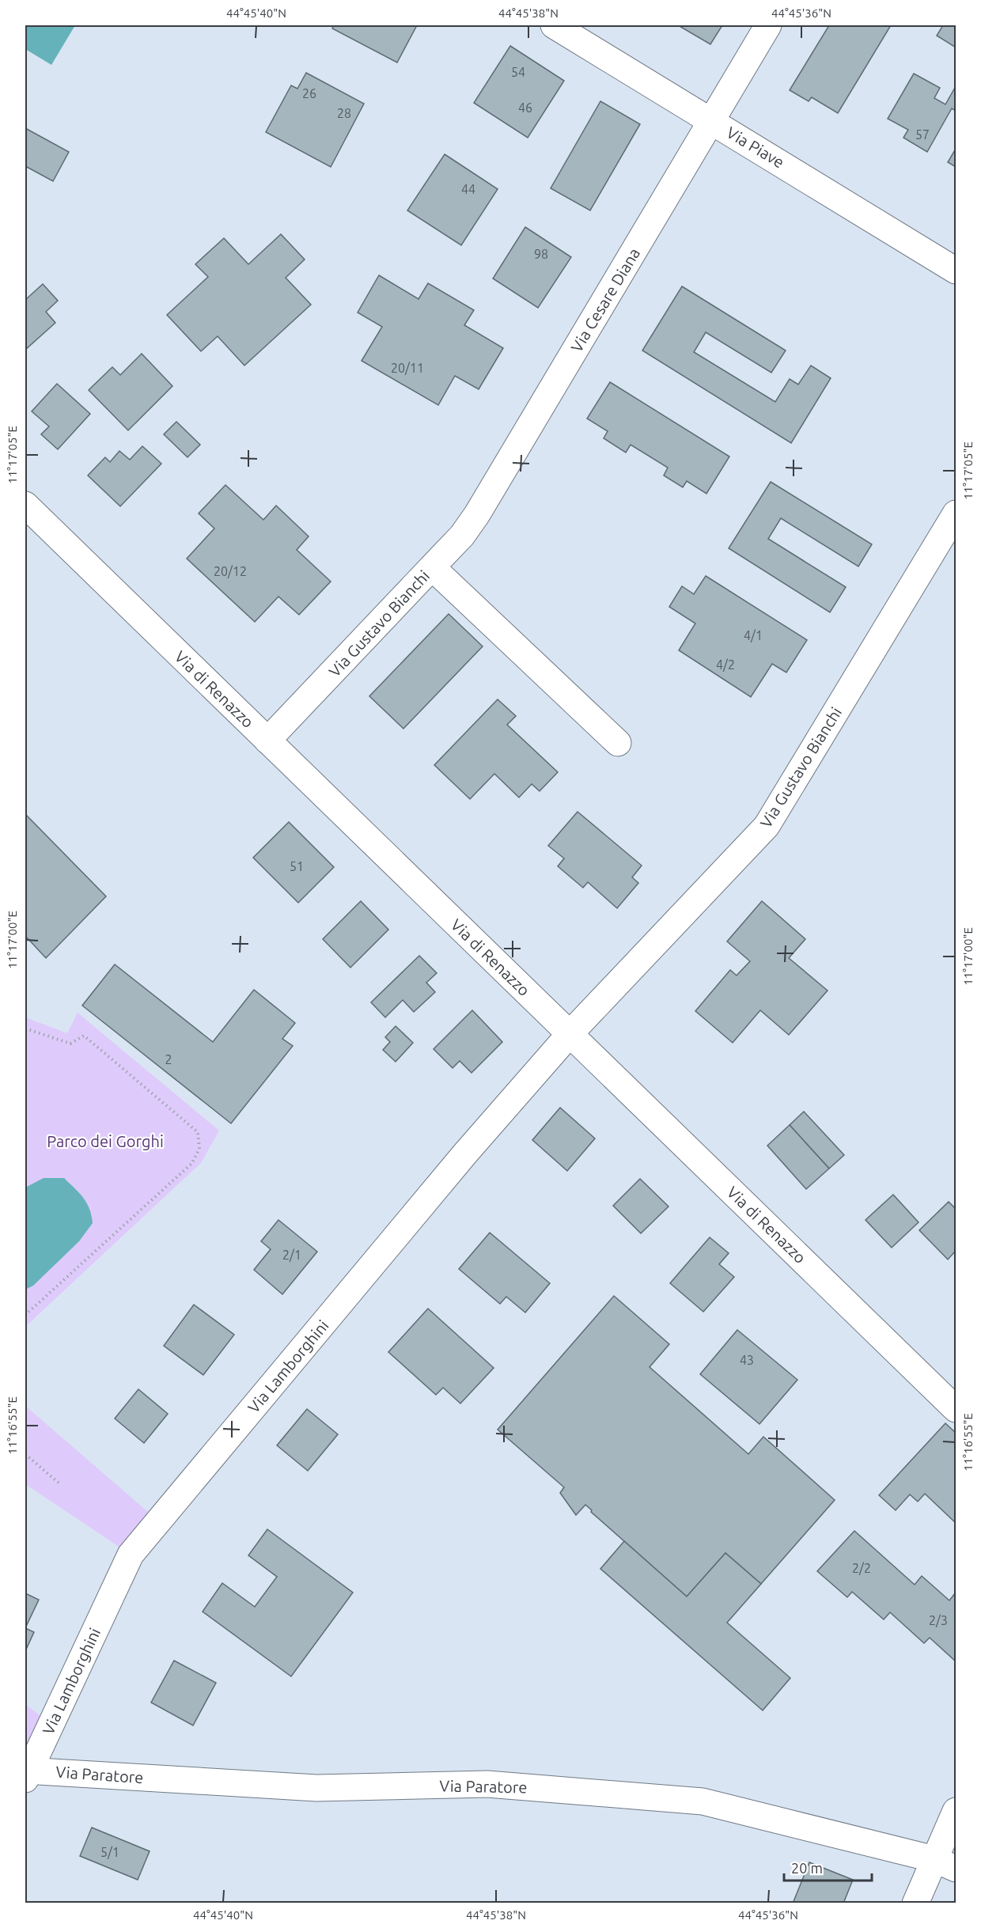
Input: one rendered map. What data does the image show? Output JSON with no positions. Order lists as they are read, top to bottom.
{
  "streets": {
    "street": [
      "Via Piave",
      "Via Cesare Diana",
      "Via Gustavo Bianchi",
      "Via di Renazzo",
      "Via Lamborghini",
      "Via Paratore"
    ]
  },
  "crossings": [
    ["Via Piave", "Via Cesare Diana"],
    ["Via Cesare Diana", "Via Gustavo Bianchi"],
    ["Via Gustavo Bianchi", "Via di Renazzo"],
    ["Via Gustavo Bianchi", "Via Lamborghini"],
    ["Via di Renazzo", "Via Lamborghini"],
    ["Via Lamborghini", "Via Paratore"]
  ],
  "parks": ["Parco dei Gorghi"],
  "house_numbers": [
    "54",
    "26",
    "46",
    "28",
    "57",
    "44",
    "98",
    "20/11",
    "20/12",
    "4/1",
    "4/2",
    "51",
    "2",
    "2/1",
    "43",
    "2/2",
    "2/3",
    "5/1"
  ],
  "scale_bar": "20 m",
  "coordinates": [
    "44°45'40\"N",
    "44°45'38\"N",
    "44°45'36\"N",
    "11°17'05\"E",
    "11°17'00\"E",
    "11°16'55\"E"
  ]
}
